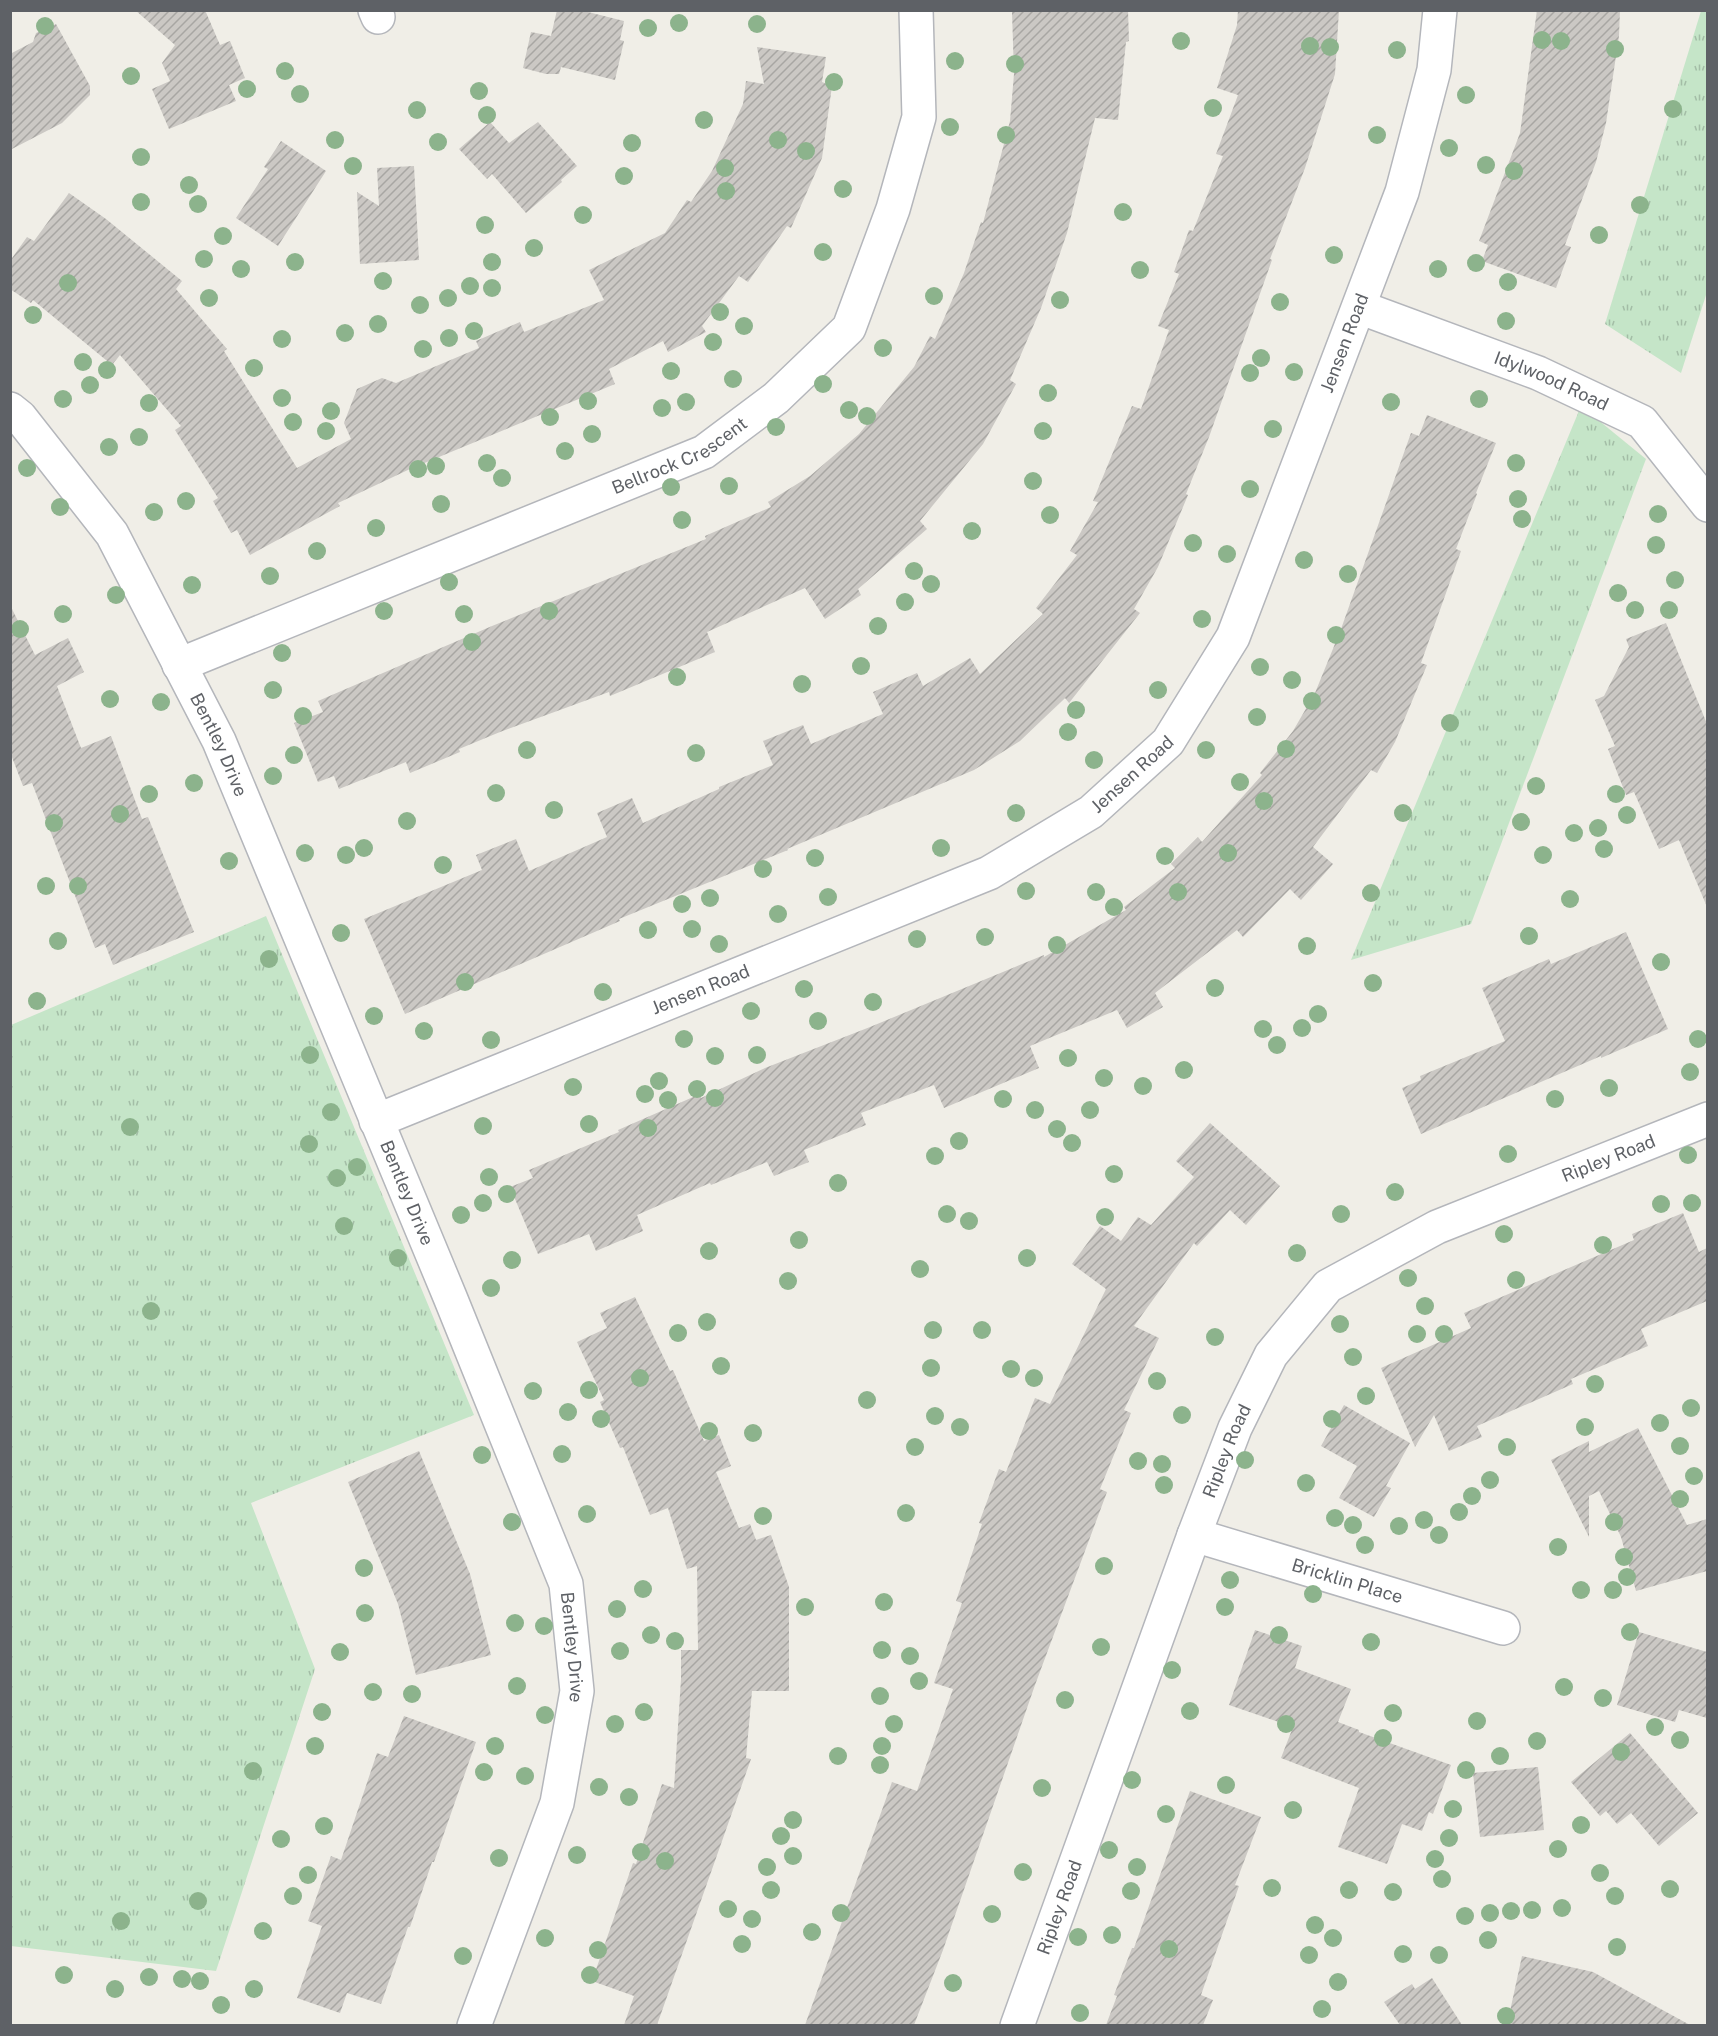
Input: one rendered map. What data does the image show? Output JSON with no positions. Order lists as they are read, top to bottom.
{
  "streets": {
    "street": [
      "Jensen Road",
      "Idylwood Road",
      "Bellrock Crescent",
      "Bentley Drive",
      "Ripley Road",
      "Bricklin Place"
    ]
  },
  "crossings": [
    ["Jensen Road", "Idylwood Road"],
    ["Jensen Road", "Bentley Drive"],
    ["Bellrock Crescent", "Bentley Drive"],
    ["Ripley Road", "Bricklin Place"]
  ]
}
